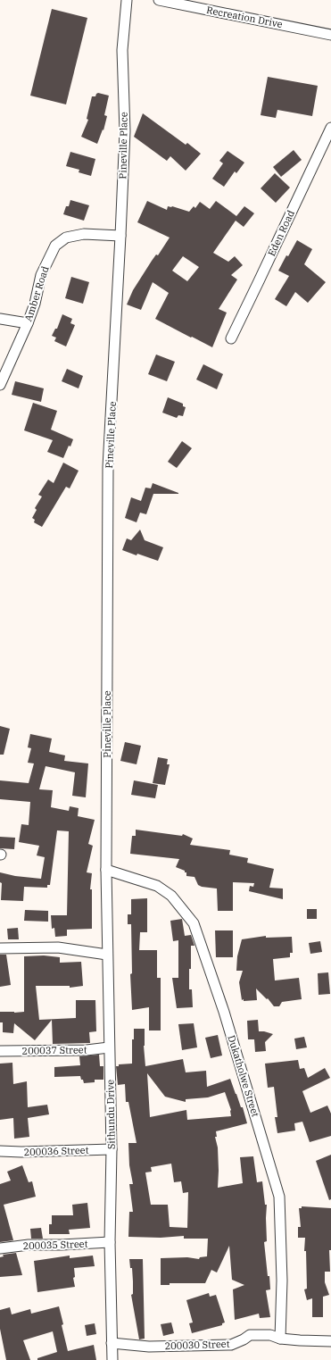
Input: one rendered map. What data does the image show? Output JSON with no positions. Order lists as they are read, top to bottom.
{
  "streets": {
    "street": [
      "Recreation Drive",
      "Pineville Place",
      "Eden Road",
      "Amber Road",
      "200037 Street",
      "Dukatholwe Street",
      "Sithundu Drive",
      "200036 Street",
      "200035 Street",
      "200030 Street"
    ]
  },
  "crossings": [
    ["Pineville Place", "Amber Road"],
    ["Pineville Place", "Dukatholwe Street"],
    ["Pineville Place", "Sithundu Drive"],
    ["200037 Street", "Sithundu Drive"],
    ["Dukatholwe Street", "Sithundu Drive"],
    ["Dukatholwe Street", "200030 Street"],
    ["Sithundu Drive", "200036 Street"],
    ["Sithundu Drive", "200035 Street"],
    ["Sithundu Drive", "200030 Street"]
  ]
}
